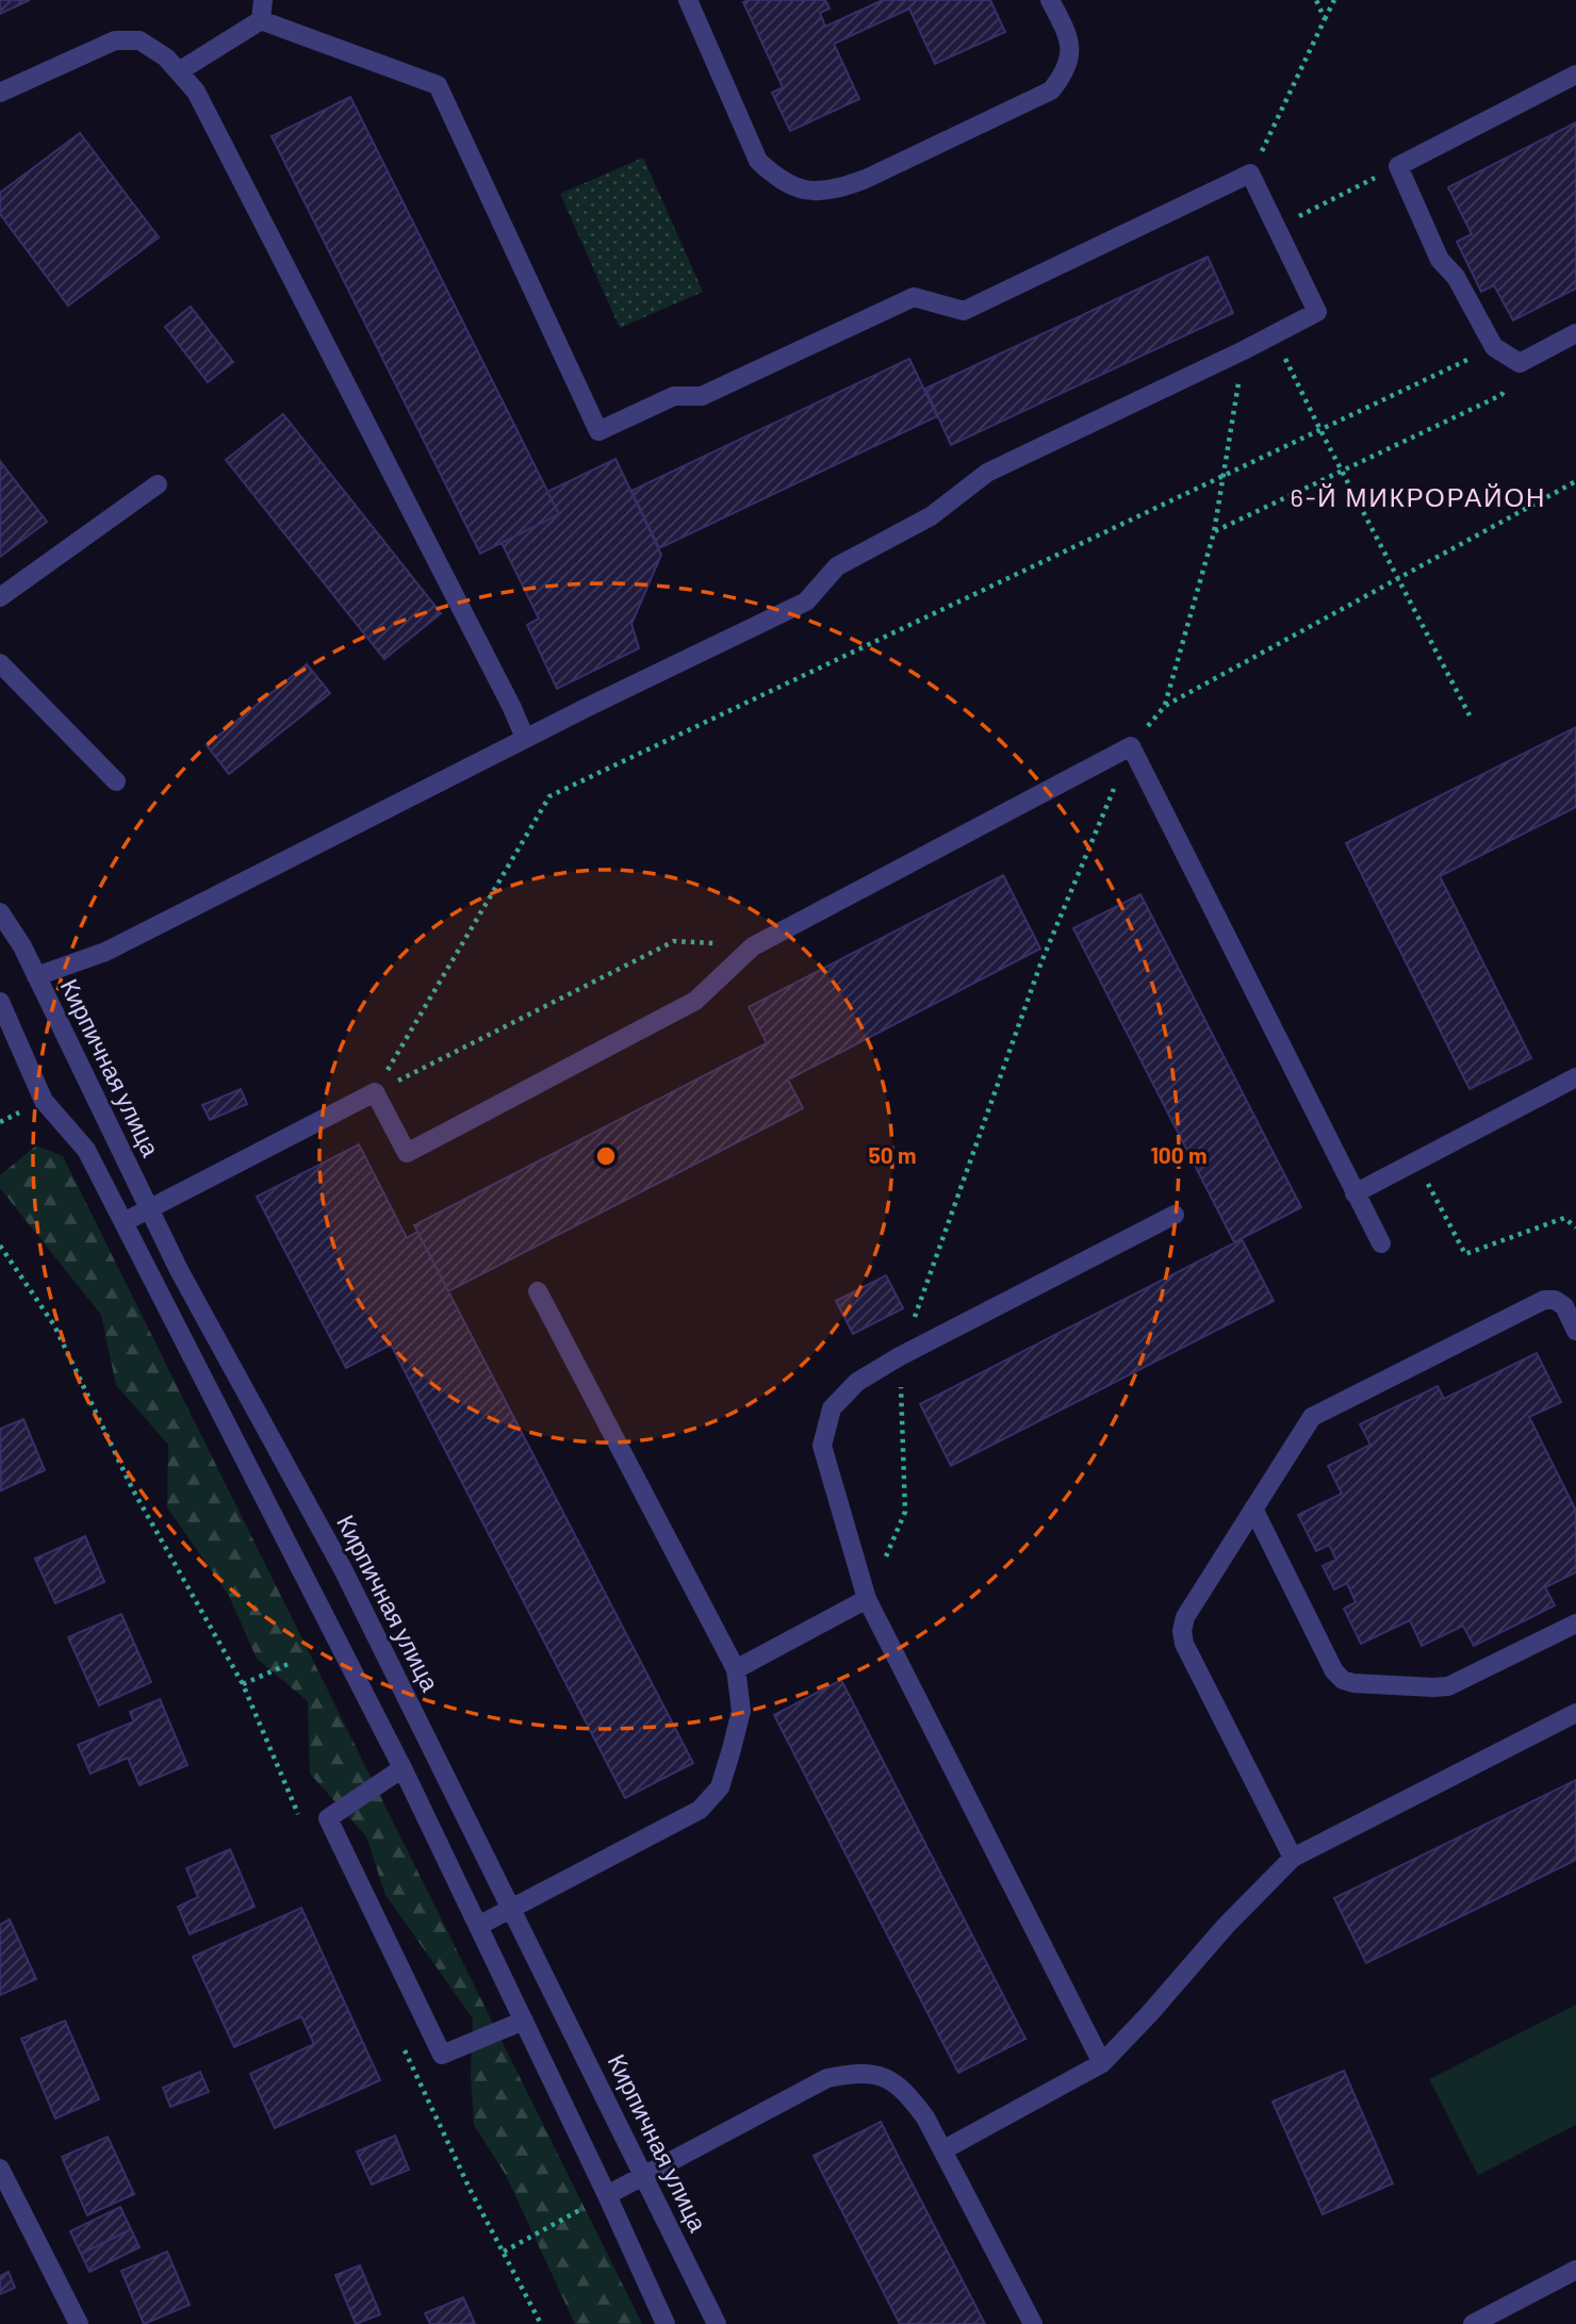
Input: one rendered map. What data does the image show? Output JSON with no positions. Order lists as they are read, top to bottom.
{
  "streets": {
    "street": ["Кирпичная улица"]
  },
  "districts": ["6-Й МИКРОРАЙОН"],
  "rings": ["50 m", "100 m"]
}
